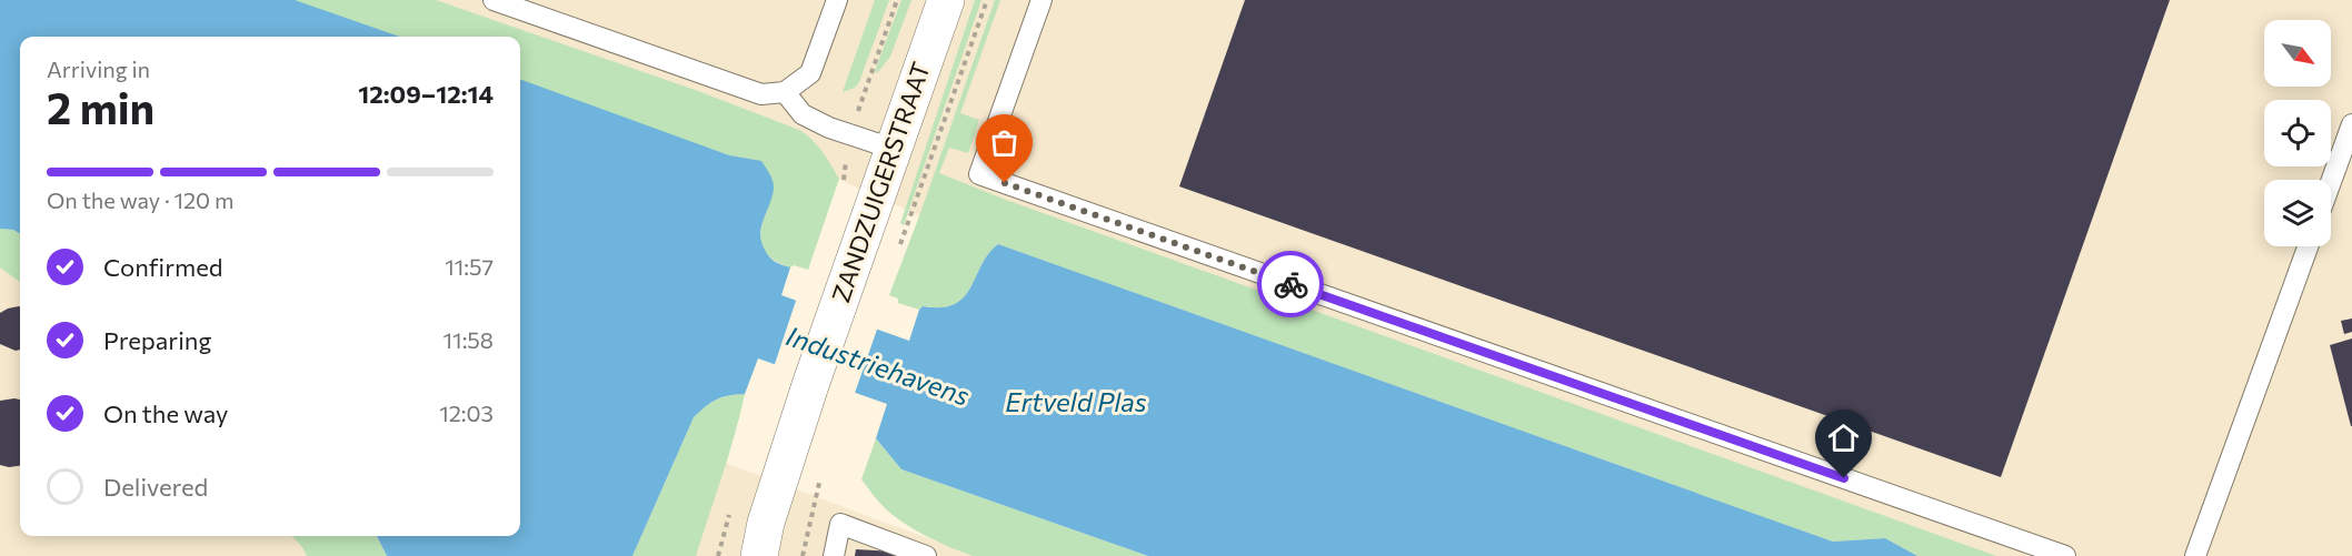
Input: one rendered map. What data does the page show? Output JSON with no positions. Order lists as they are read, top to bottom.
{
  "streets": {
    "main road": ["ZANDZUIGERSTRAAT"]
  },
  "water": ["Industriehavens", "Ertveld Plas"],
  "north": "bottom right",
  "page": {
    "heading": ["2 min", "Arriving in", "12:09–12:14"],
    "bar": "On the way · 120 m",
    "list": [
      ["Confirmed", "11:57"],
      ["Preparing", "11:58"],
      ["On the way", "12:03"],
      "Delivered"
    ]
  }
}
